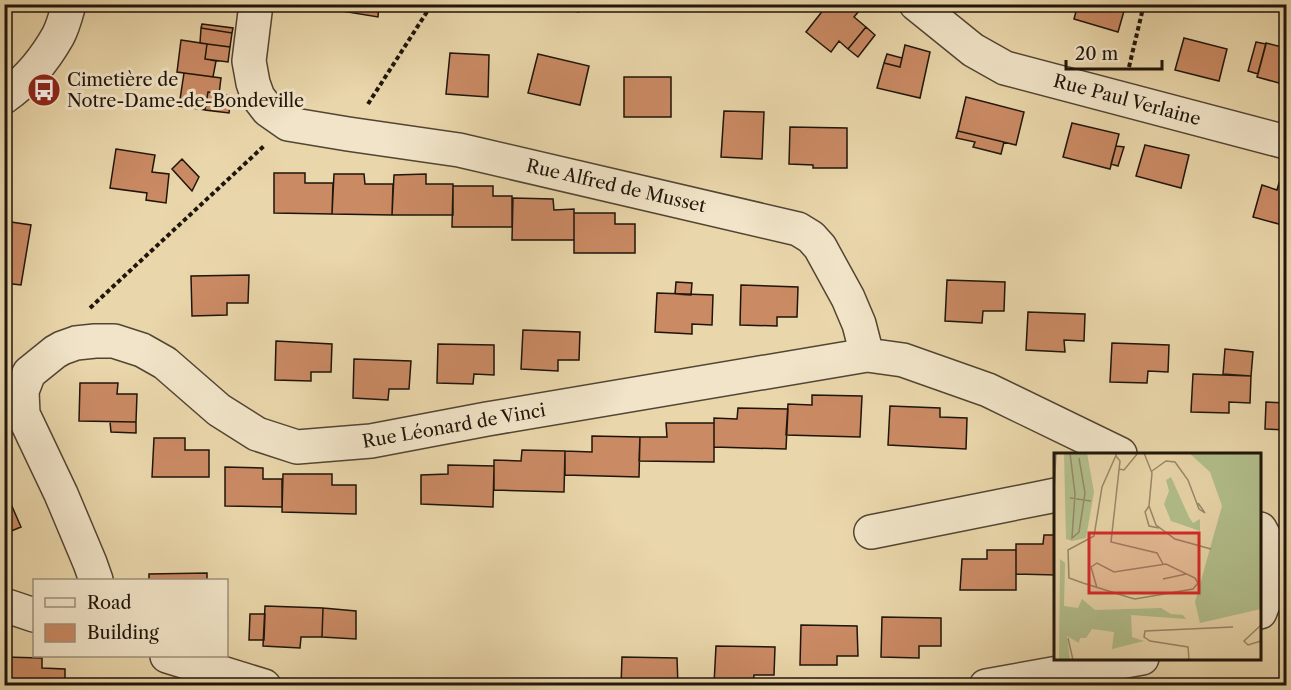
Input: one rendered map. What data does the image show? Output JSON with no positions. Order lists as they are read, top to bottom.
{
  "streets": {
    "street": ["Rue Paul Verlaine", "Rue Alfred de Musset", "Rue Léonard de Vinci"]
  },
  "crossings": [
    ["Rue Alfred de Musset", "Rue Léonard de Vinci"]
  ],
  "places": {
    "bus stop": ["Cimetière de Notre-Dame-de-Bondeville"]
  },
  "legend": ["Road", "Building"],
  "scale_bar": "20 m"
}
